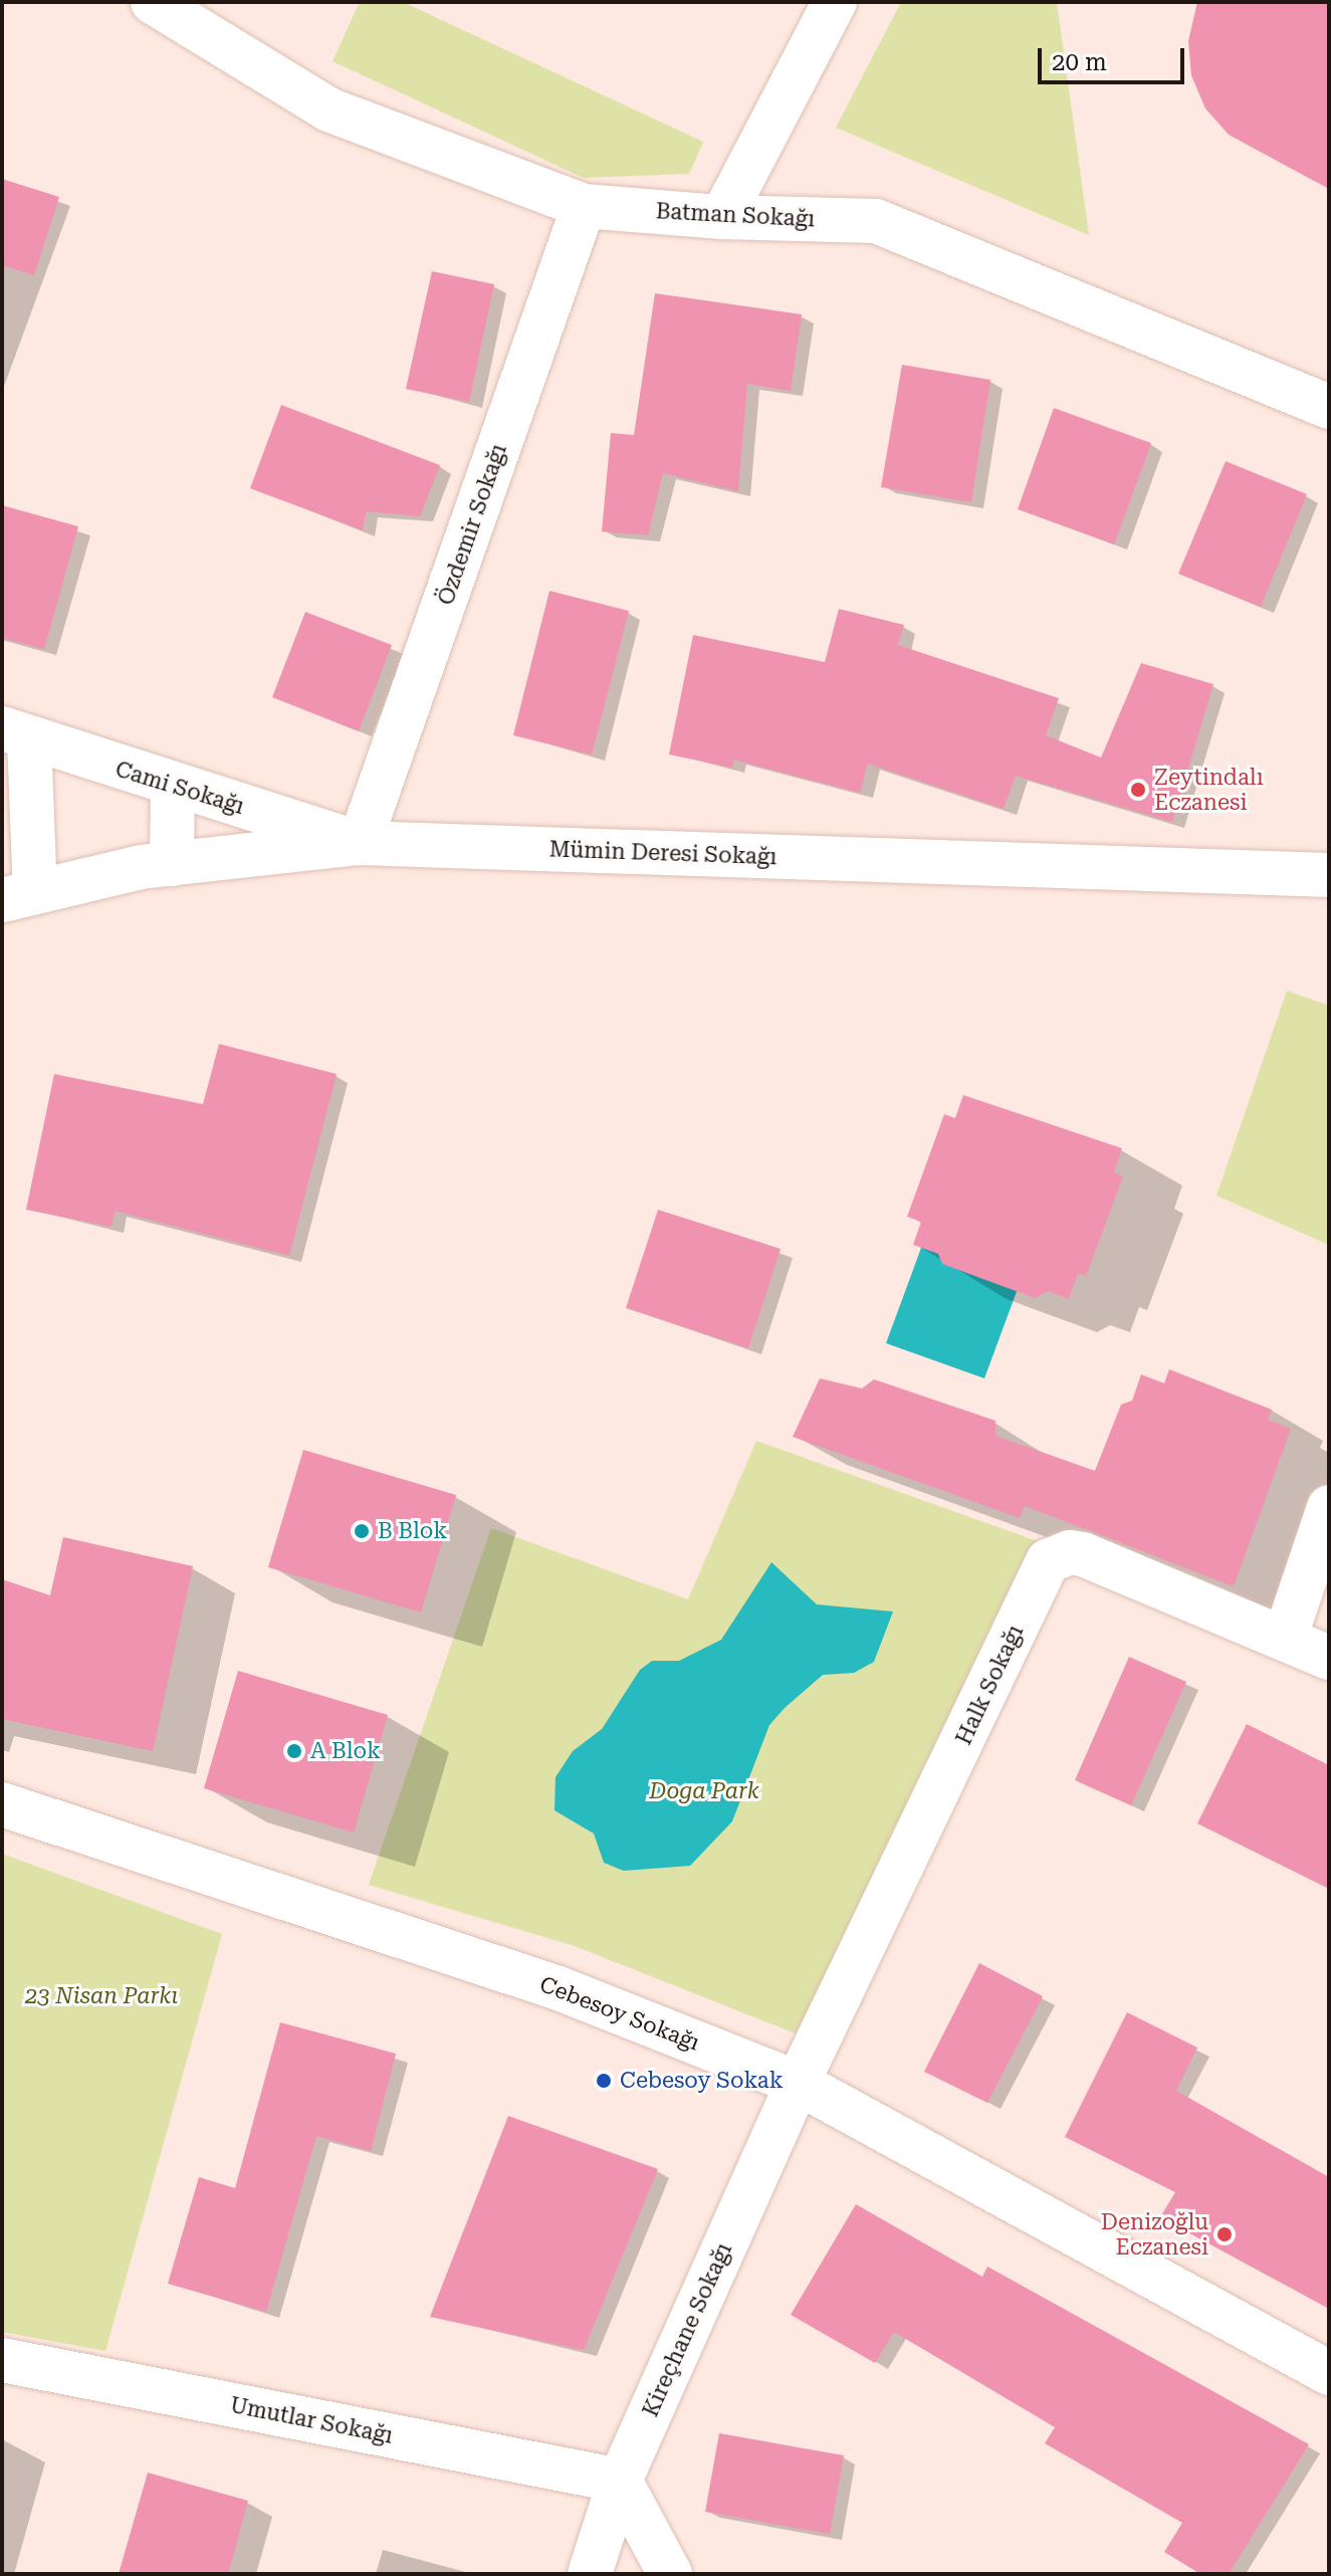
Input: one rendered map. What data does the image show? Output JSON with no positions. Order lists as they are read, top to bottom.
{
  "streets": {
    "main road": [
      "Batman Sokağı",
      "Özdemir Sokağı",
      "Cami Sokağı",
      "Mümin Deresi Sokağı",
      "Halk Sokağı",
      "Cebesoy Sokağı",
      "Kireçhane Sokağı",
      "Umutlar Sokağı"
    ]
  },
  "crossings": [
    ["Batman Sokağı", "Özdemir Sokağı"],
    ["Özdemir Sokağı", "Cami Sokağı"],
    ["Özdemir Sokağı", "Mümin Deresi Sokağı"],
    ["Cami Sokağı", "Mümin Deresi Sokağı"],
    ["Halk Sokağı", "Cebesoy Sokağı"],
    ["Halk Sokağı", "Kireçhane Sokağı"],
    ["Cebesoy Sokağı", "Kireçhane Sokağı"],
    ["Kireçhane Sokağı", "Umutlar Sokağı"]
  ],
  "parks": ["Doga Park", "23 Nisan Parkı"],
  "places": [
    "Zeytindalı Eczanesi",
    "B Blok",
    "A Blok",
    "Cebesoy Sokak",
    "Denizoğlu Eczanesi"
  ],
  "scale_bar": "20 m"
}
